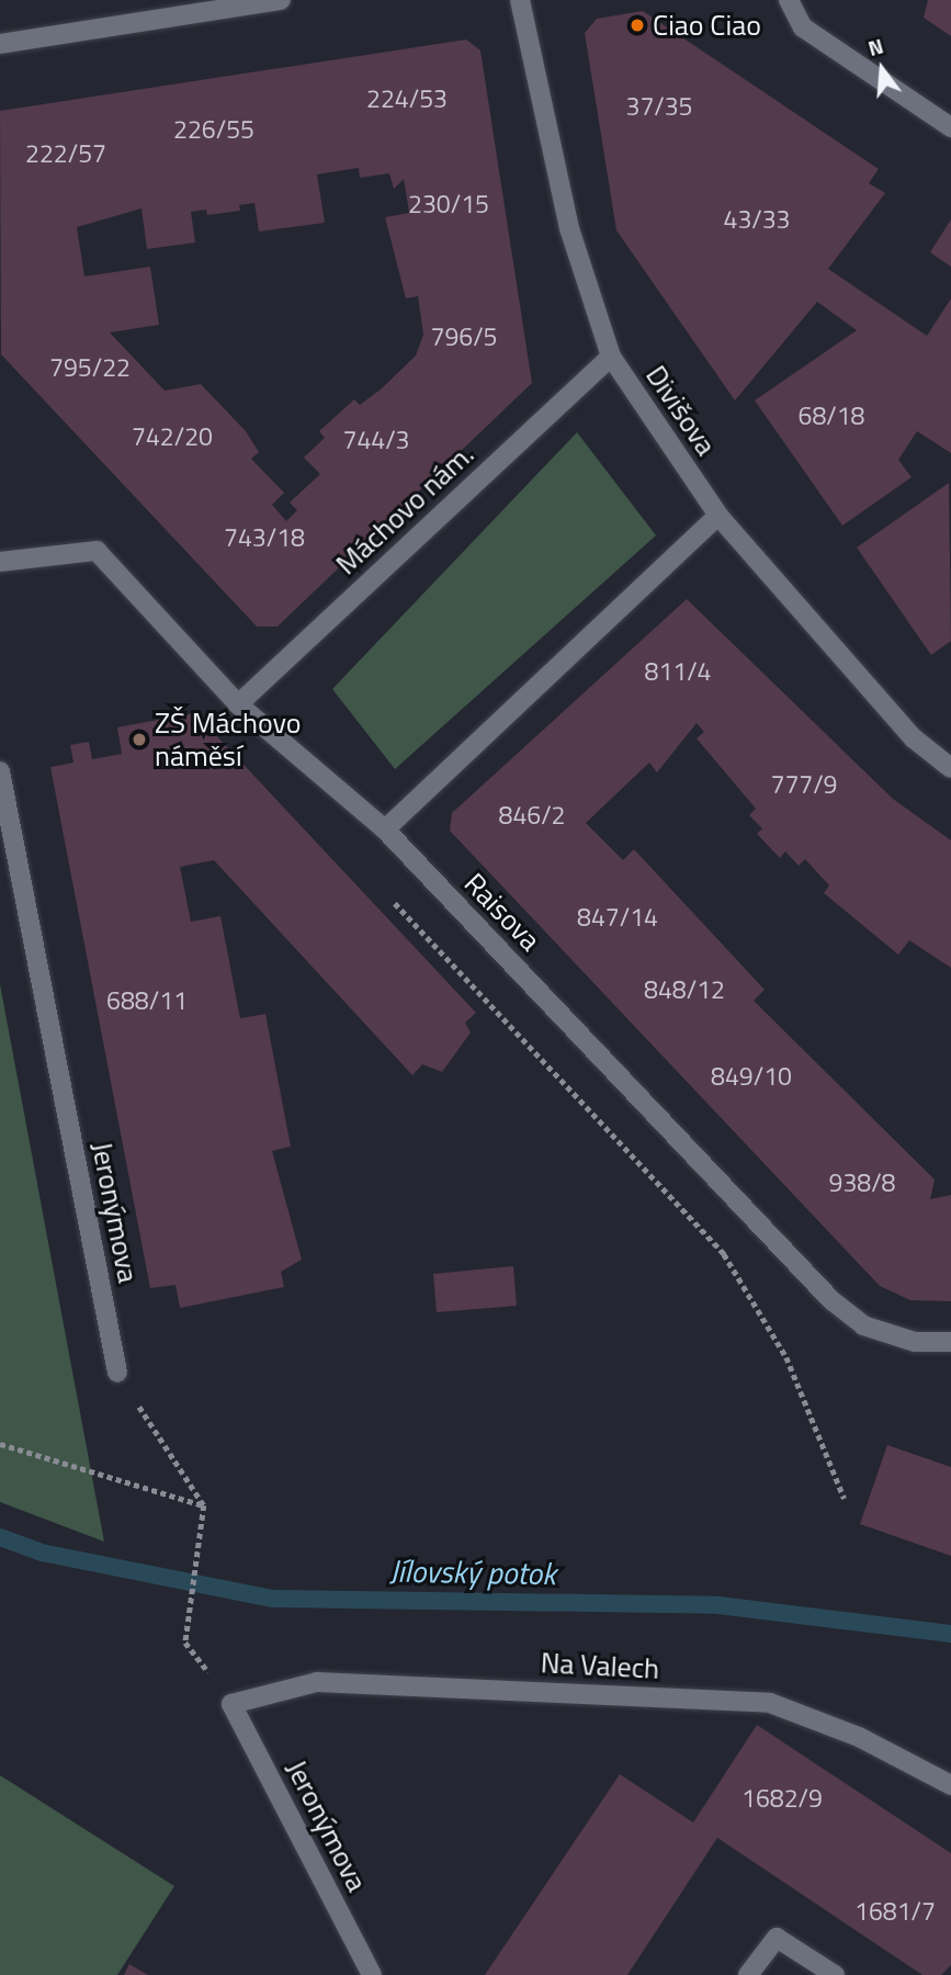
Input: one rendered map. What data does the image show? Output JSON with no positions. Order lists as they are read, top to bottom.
{
  "streets": {
    "street": [
      "Divišova",
      "Máchovo nám.",
      "Raisova",
      "Jeronýmova",
      "Na Valech"
    ]
  },
  "crossings": [
    ["Divišova", "Máchovo nám."],
    ["Máchovo nám.", "Raisova"],
    ["Jeronýmova", "Na Valech"]
  ],
  "water": ["Jílovský potok"],
  "places": ["Ciao Ciao", "ZŠ Máchovo náměsí"],
  "house_numbers": [
    "224/53",
    "37/35",
    "226/55",
    "222/57",
    "230/15",
    "43/33",
    "796/5",
    "795/22",
    "68/18",
    "742/20",
    "744/3",
    "743/18",
    "811/4",
    "777/9",
    "846/2",
    "847/14",
    "848/12",
    "688/11",
    "849/10",
    "938/8",
    "1682/9",
    "1681/7"
  ],
  "north": "top"
}
